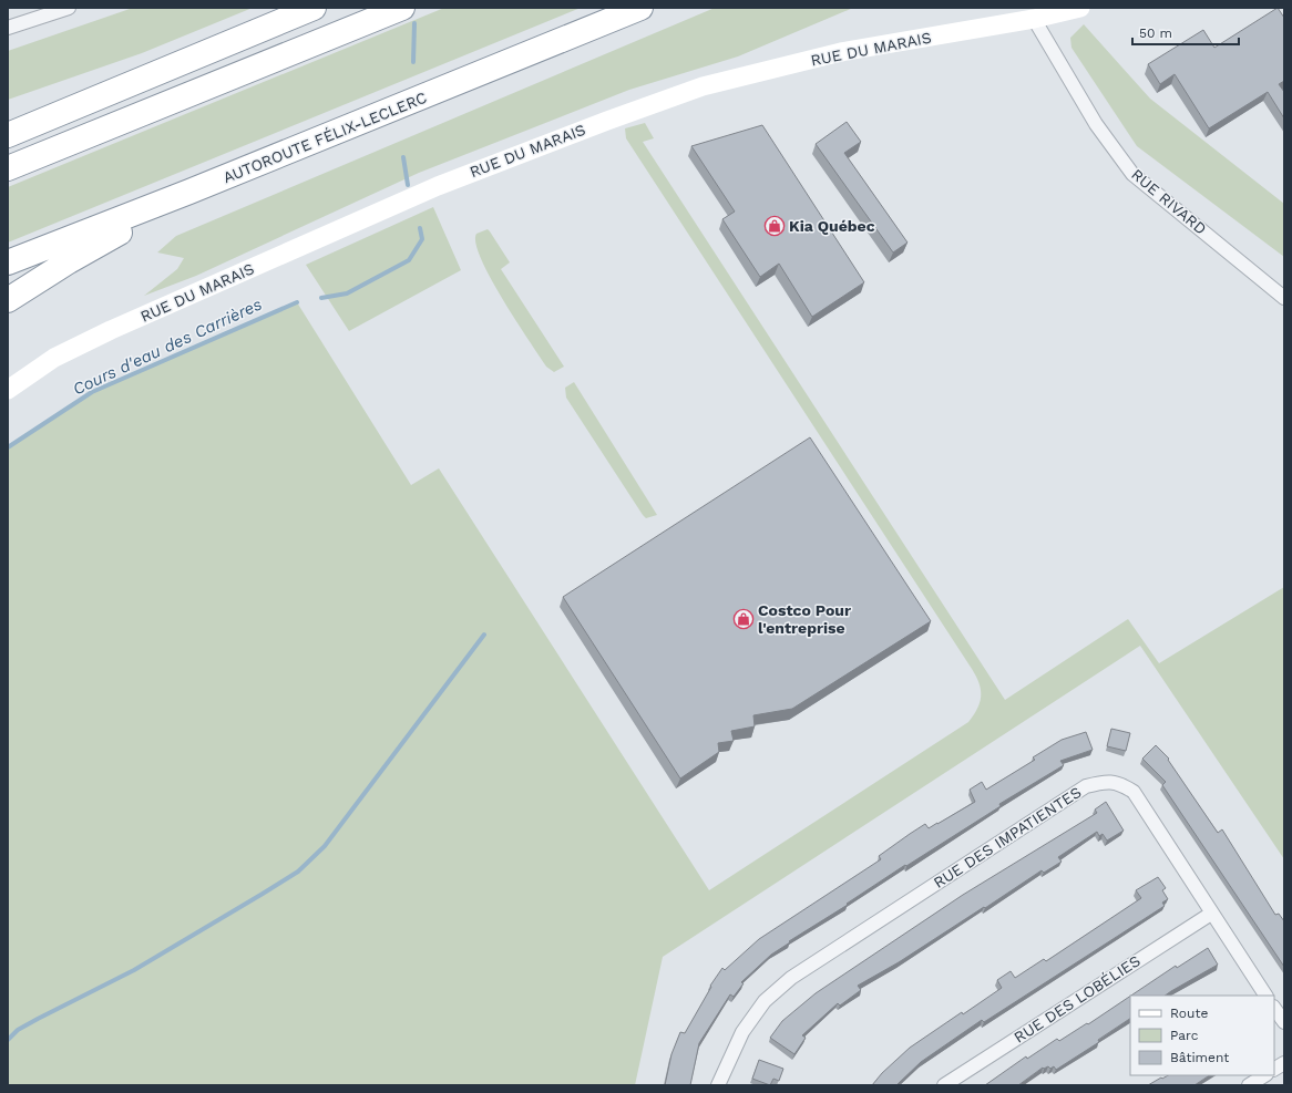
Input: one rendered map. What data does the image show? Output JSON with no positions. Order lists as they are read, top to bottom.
{
  "streets": {
    "highway": ["AUTOROUTE FÉLIX-LECLERC"],
    "street": [
      "RUE DU MARAIS",
      "RUE RIVARD",
      "RUE DES IMPATIENTES",
      "RUE DES LOBÉLIES"
    ]
  },
  "crossings": [
    ["RUE DU MARAIS", "RUE RIVARD"],
    ["RUE DES IMPATIENTES", "RUE DES LOBÉLIES"]
  ],
  "water": ["Cours d'eau des Carrières"],
  "places": {
    "shop": ["Kia Québec", "Costco Pour l'entreprise"]
  },
  "legend": ["Route", "Parc", "Bâtiment"],
  "scale_bar": "50 m"
}
